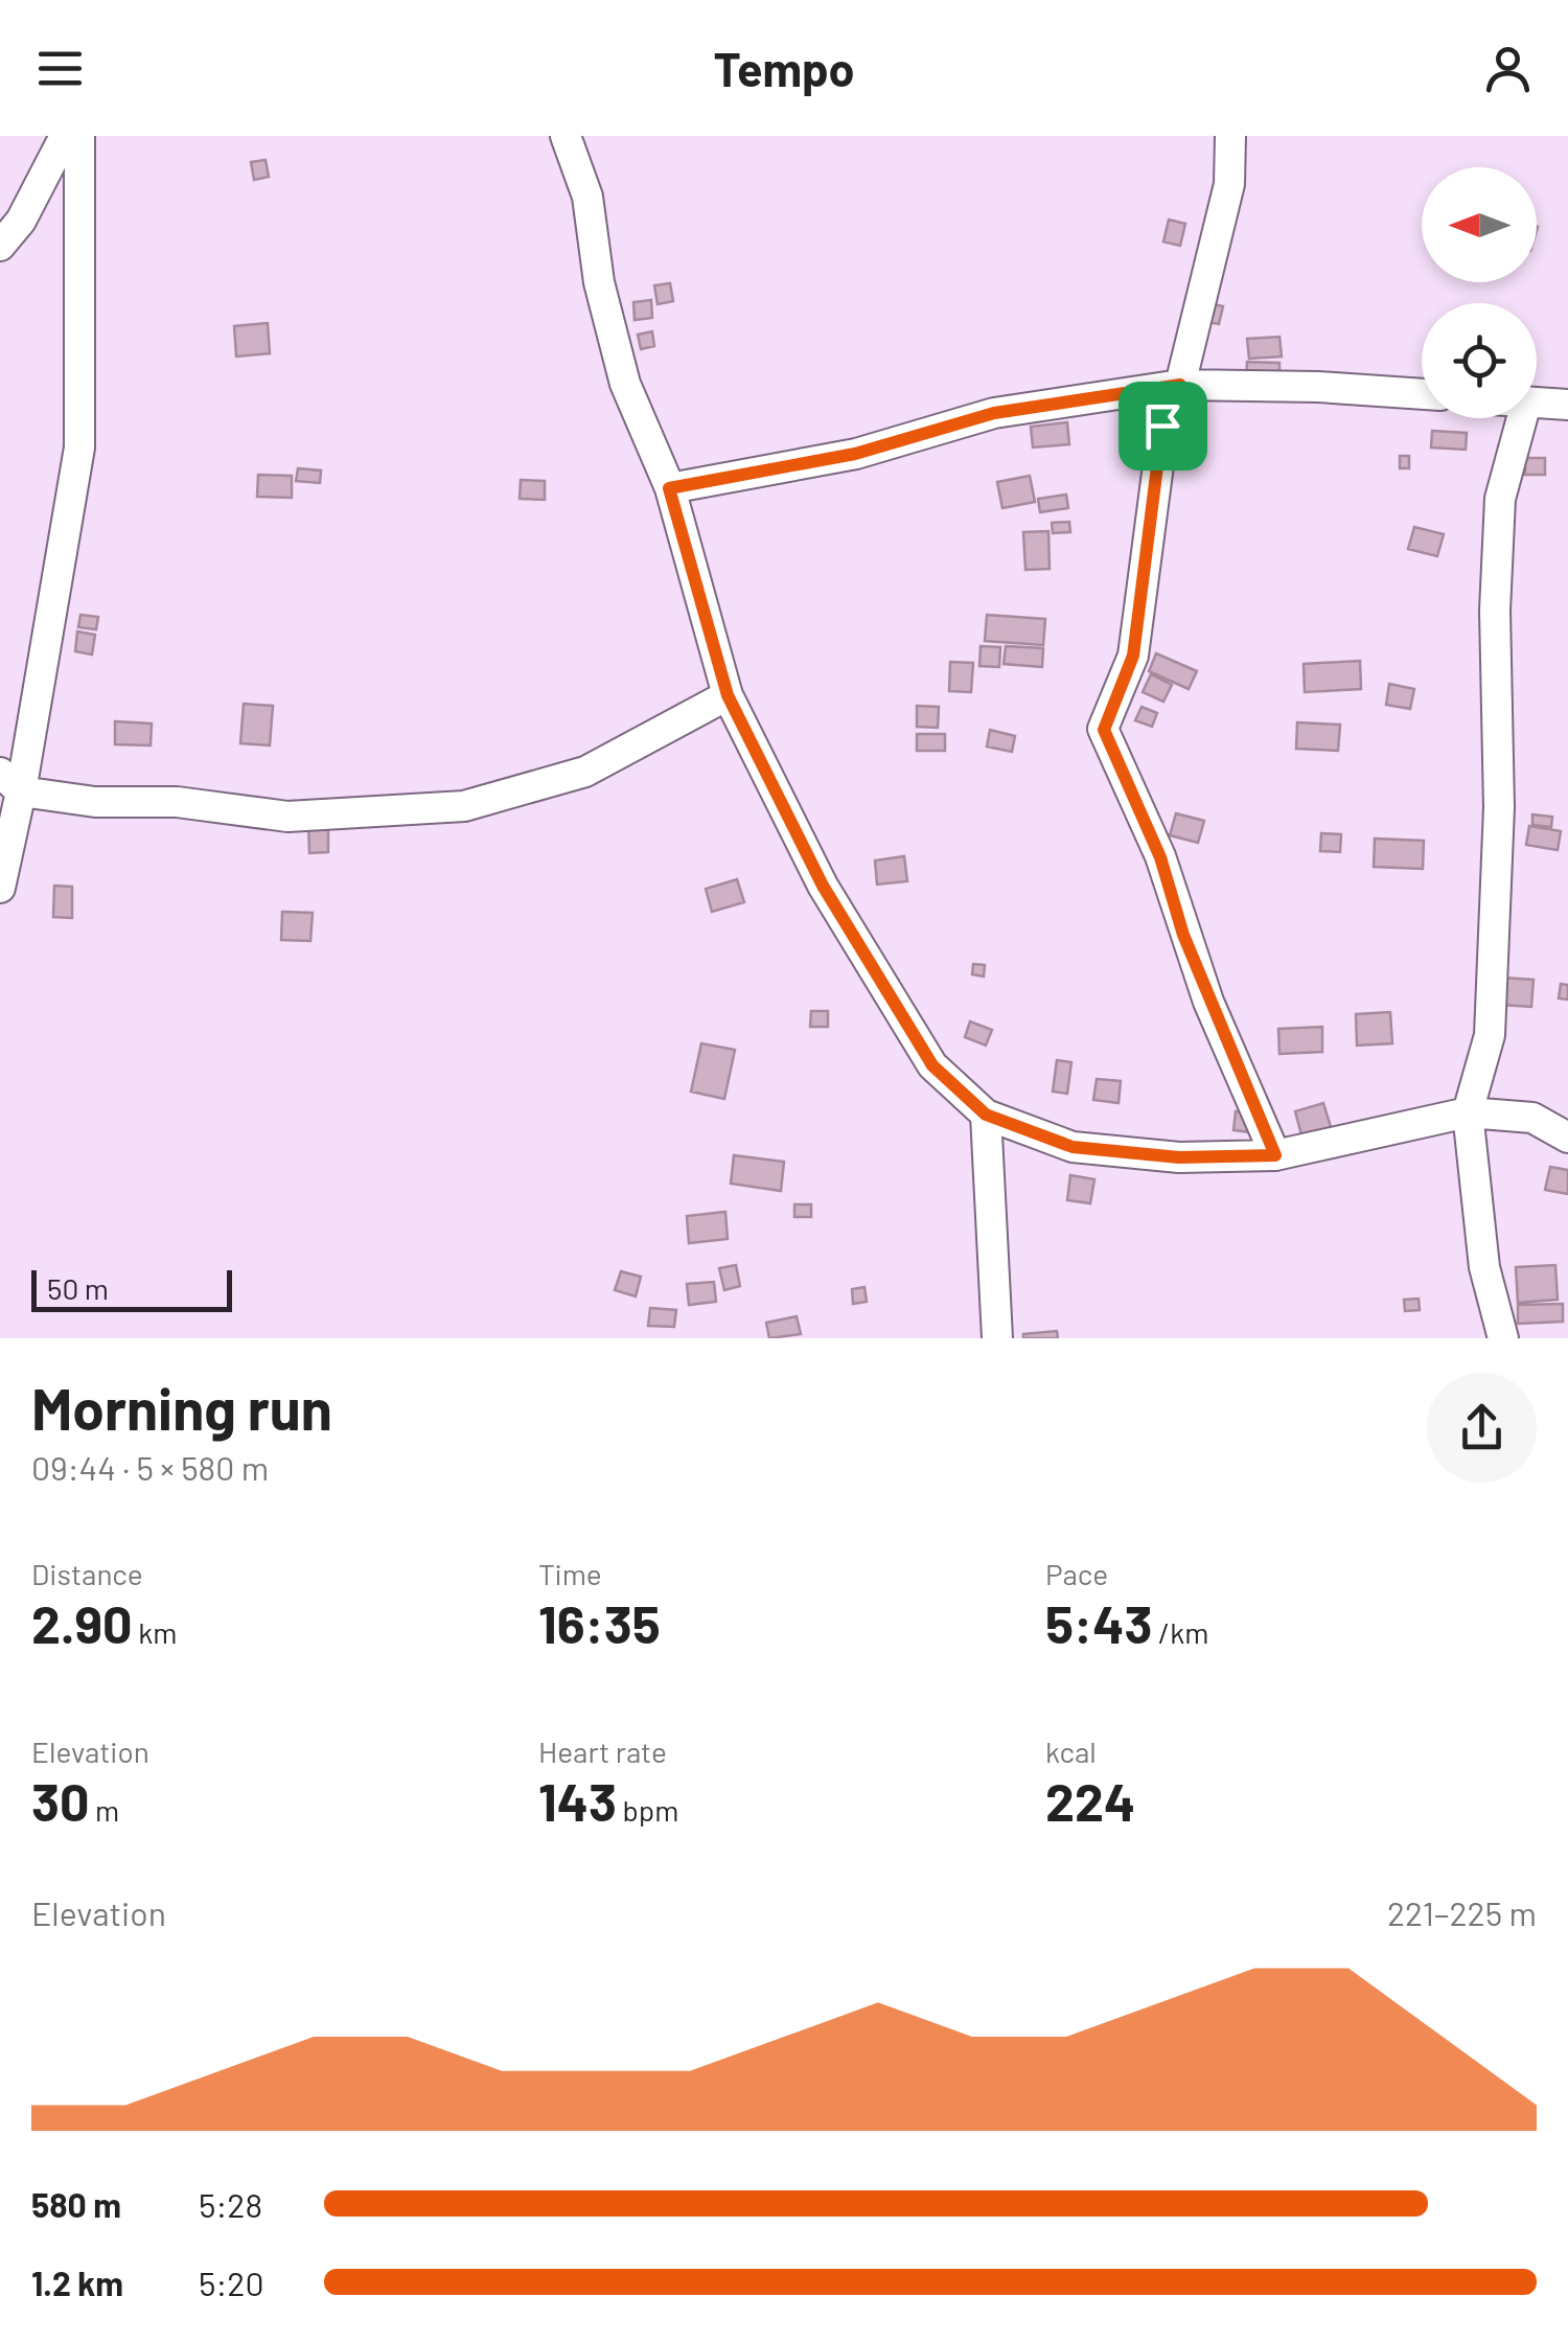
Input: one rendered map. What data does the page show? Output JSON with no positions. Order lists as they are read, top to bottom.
{
  "scale_bar": "50 m",
  "north": "left",
  "page": {
    "header": "Tempo",
    "scale": "50 m",
    "heading": ["Morning run", "09:44 · 5 × 580 m"],
    "stats": [
      ["Distance", "2.90 km"],
      ["Time", "16:35"],
      ["Pace", "5:43 /km"],
      ["Elevation", "30 m"],
      ["Heart rate", "143 bpm"],
      ["kcal", "224"]
    ],
    "chart": ["Elevation", "221–225 m"],
    "list": [
      {
        "name": "580 m",
        "note": "5:28"
      },
      {
        "name": "1.2 km",
        "note": "5:20"
      }
    ]
  }
}
